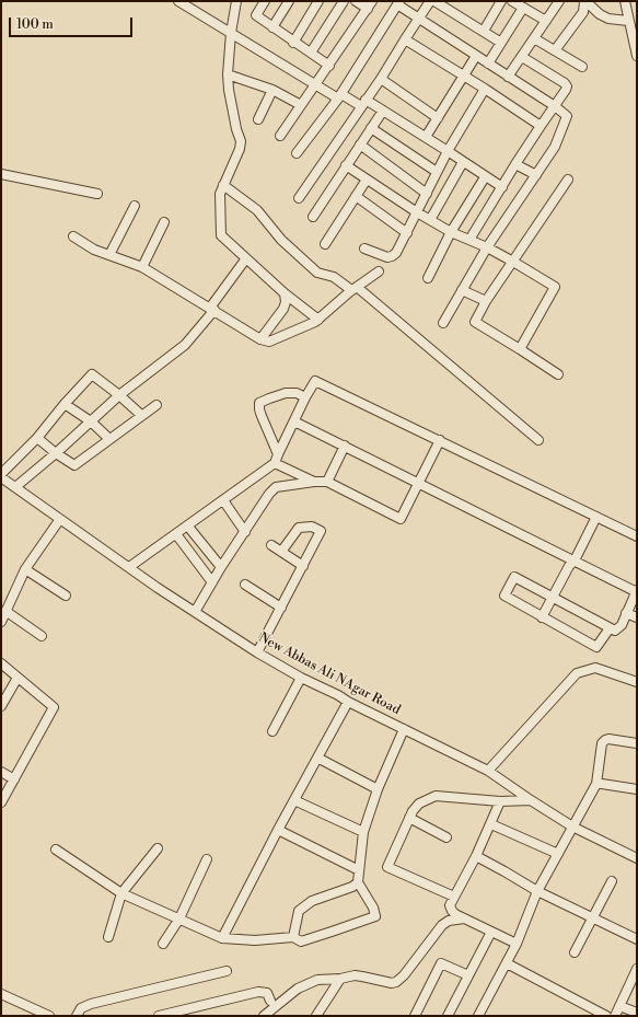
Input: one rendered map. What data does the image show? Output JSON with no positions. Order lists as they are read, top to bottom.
{
  "streets": {
    "street": ["New Abbas Ali NAgar Road"]
  },
  "scale_bar": "100 m"
}
